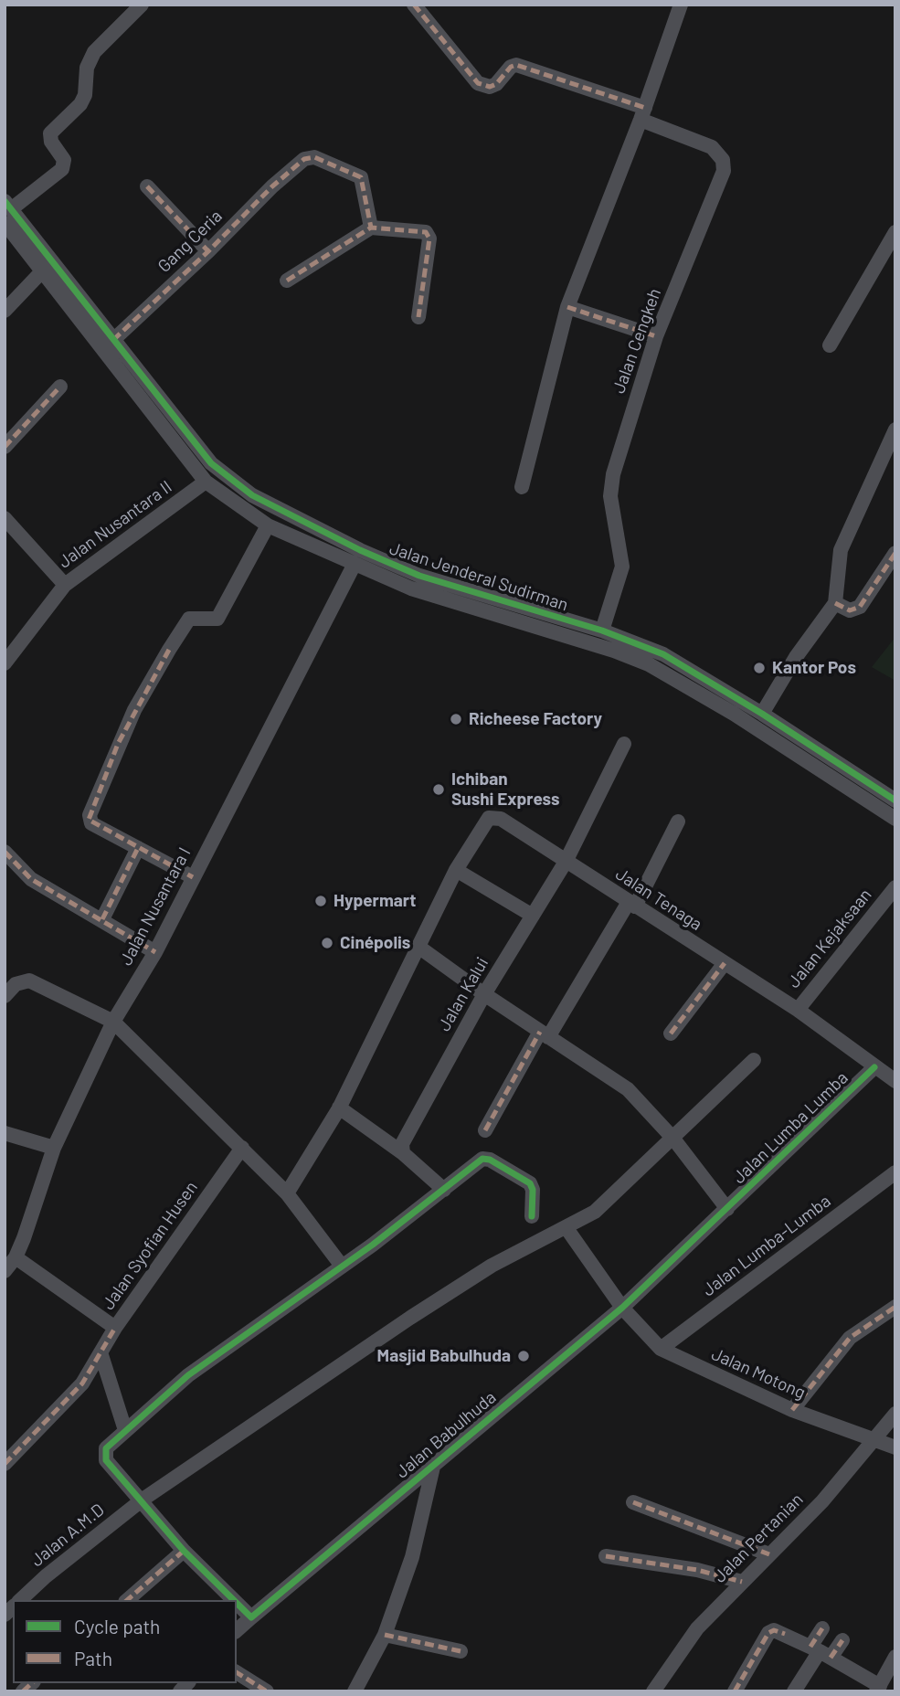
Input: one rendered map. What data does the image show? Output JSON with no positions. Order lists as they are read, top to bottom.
{
  "streets": {
    "street": [
      "Gang Ceria",
      "Jalan Cengkeh",
      "Jalan Nusantara II",
      "Jalan Jenderal Sudirman",
      "Jalan Tenaga",
      "Jalan Nusantara I",
      "Jalan Kejaksaan",
      "Jalan Kalui",
      "Jalan Lumba Lumba",
      "Jalan Syofian Husen",
      "Jalan Lumba-Lumba",
      "Jalan Motong",
      "Jalan Babulhuda",
      "Jalan A.M.D",
      "Jalan Pertanian"
    ]
  },
  "crossings": [
    ["Gang Ceria", "Jalan Jenderal Sudirman"],
    ["Jalan Cengkeh", "Jalan Jenderal Sudirman"],
    ["Jalan Nusantara II", "Jalan Jenderal Sudirman"],
    ["Jalan Jenderal Sudirman", "Jalan Nusantara I"],
    ["Jalan Tenaga", "Jalan Kejaksaan"],
    ["Jalan Tenaga", "Jalan Kalui"],
    ["Jalan Nusantara I", "Jalan Syofian Husen"],
    ["Jalan Kejaksaan", "Jalan Lumba Lumba"],
    ["Jalan Lumba Lumba", "Jalan Babulhuda"],
    ["Jalan Lumba-Lumba", "Jalan Motong"],
    ["Jalan Motong", "Jalan Babulhuda"],
    ["Jalan Motong", "Jalan A.M.D"],
    ["Jalan Motong", "Jalan Pertanian"]
  ],
  "places": [
    "Kantor Pos",
    "Richeese Factory",
    "Ichiban Sushi Express",
    "Hypermart",
    "Cinépolis",
    "Masjid Babulhuda"
  ],
  "legend": ["Cycle path", "Path"]
}
